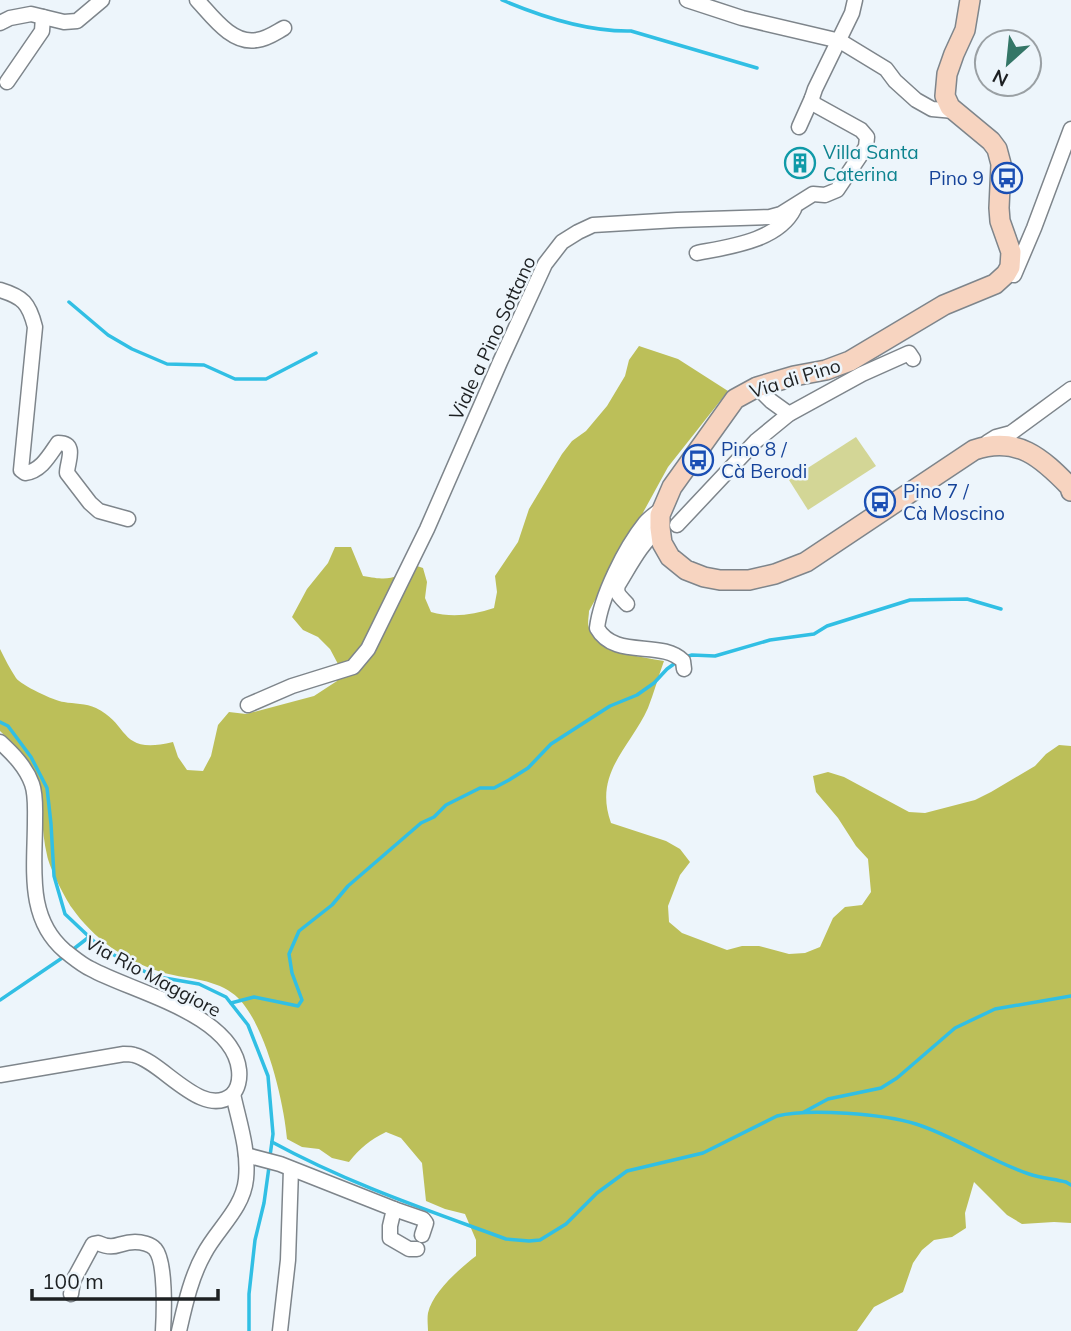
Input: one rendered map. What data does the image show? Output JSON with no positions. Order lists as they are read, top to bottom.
{
  "streets": {
    "street": ["Viale a Pino Sottano", "Via di Pino", "Via Rio Maggiore"]
  },
  "places": {
    "building": ["Villa Santa Caterina"],
    "bus stop": ["Pino 9", "Pino 8 / Cà Berodi", "Pino 7 / Cà Moscino"]
  },
  "scale_bar": "100 m",
  "north": "bottom left"
}
